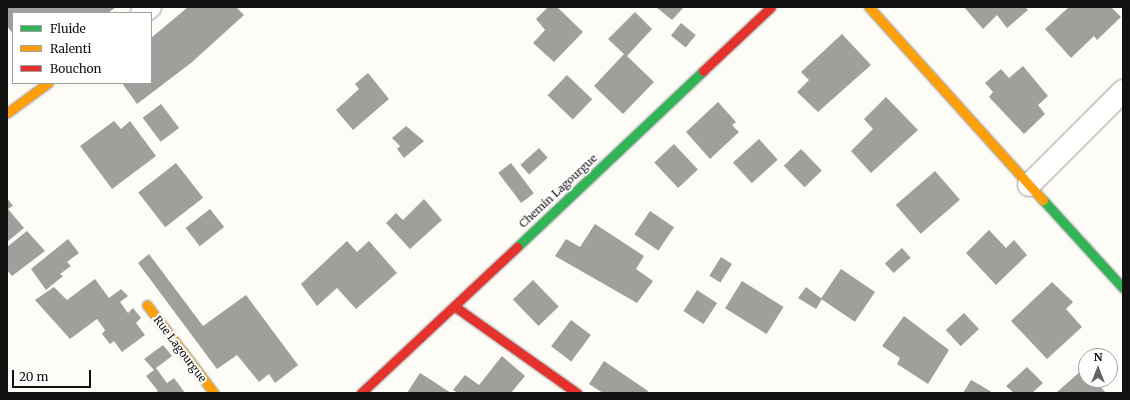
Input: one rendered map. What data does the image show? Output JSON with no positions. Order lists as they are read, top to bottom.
{
  "streets": {
    "street": ["Chemin Lagourgue", "Rue Lagourgue"]
  },
  "legend": ["Fluide", "Ralenti", "Bouchon"],
  "scale_bar": "20 m",
  "north": "top"
}
